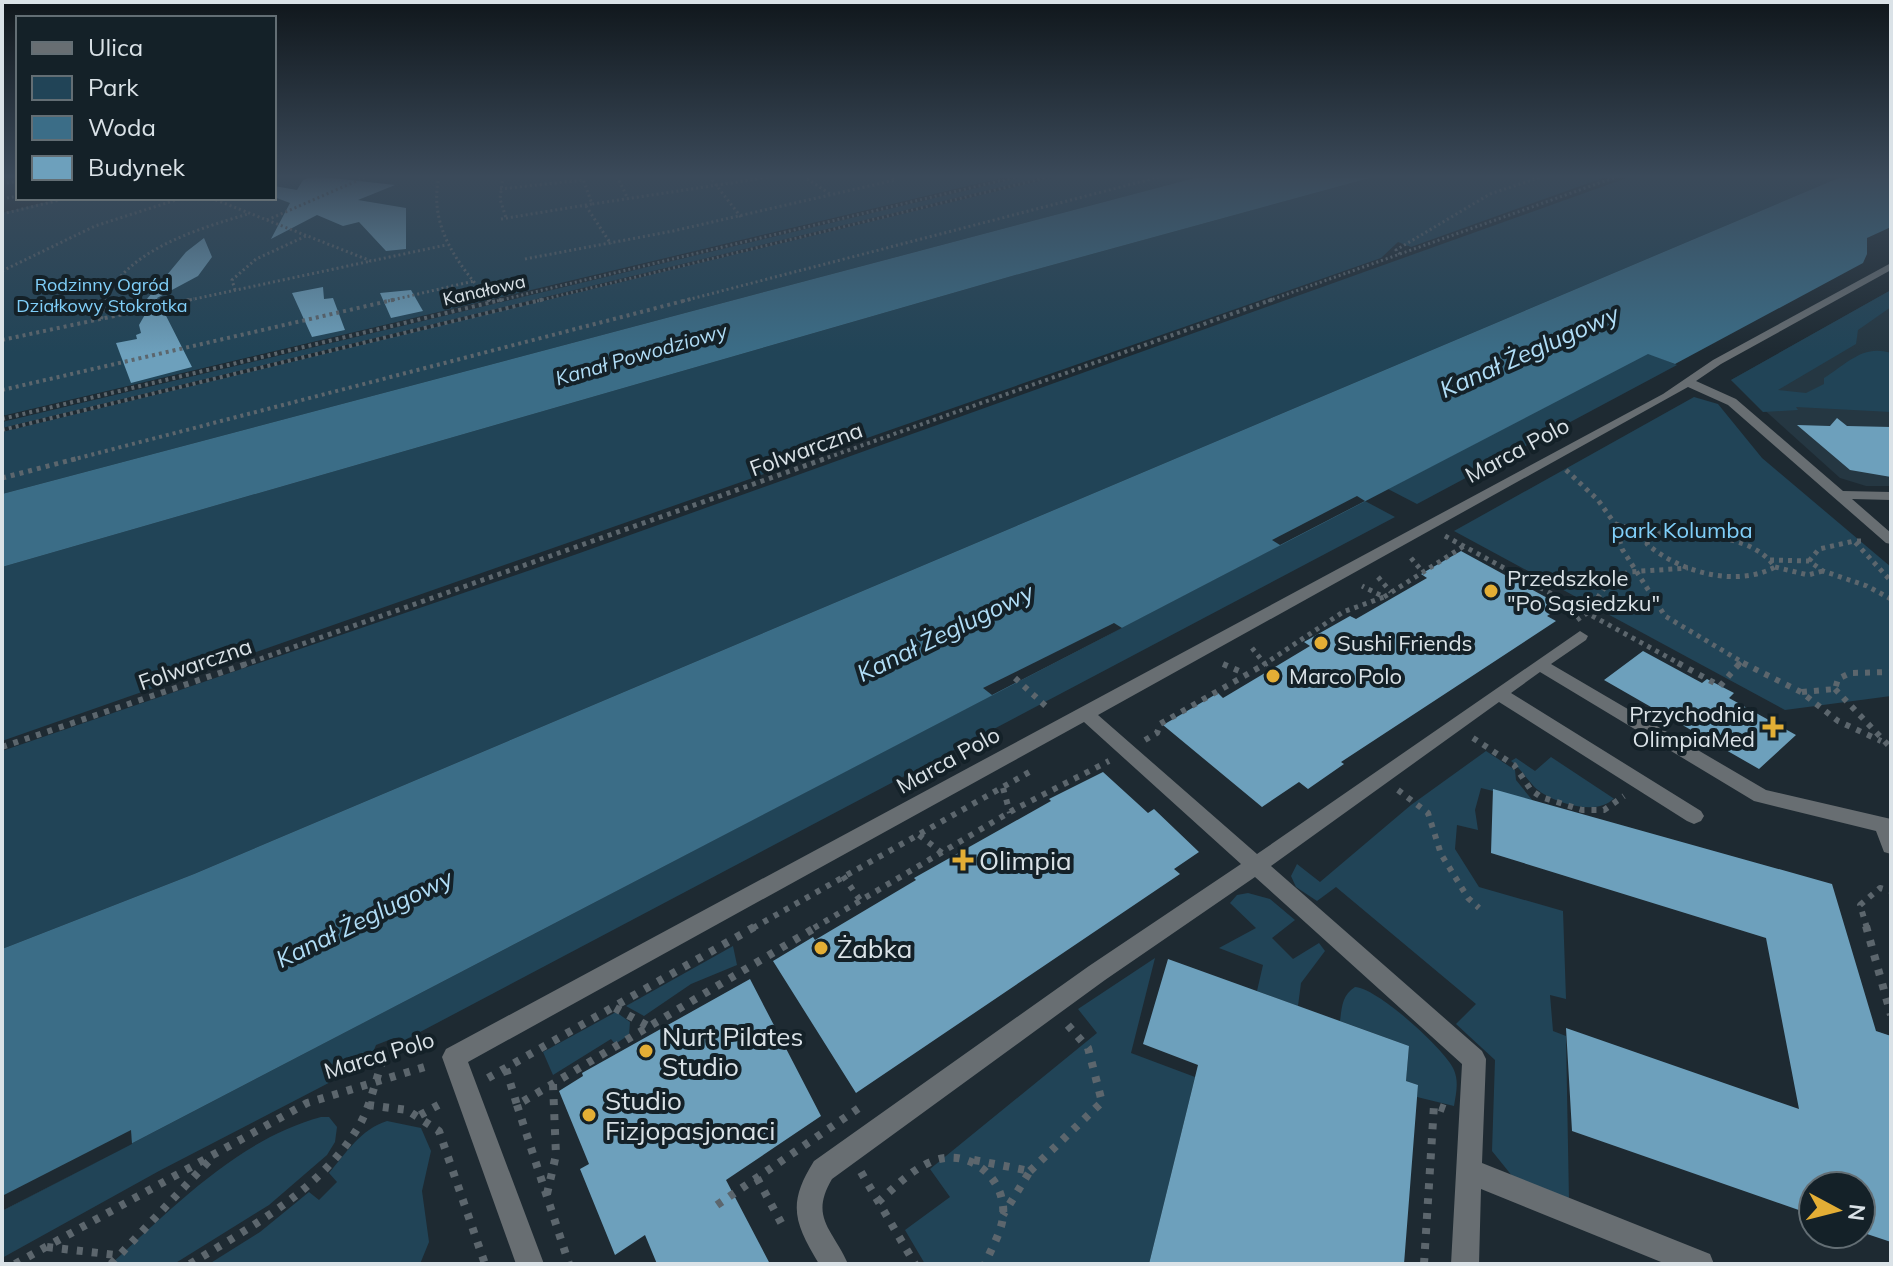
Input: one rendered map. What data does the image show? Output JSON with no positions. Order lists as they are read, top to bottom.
{
  "streets": {
    "street": ["Marca Polo"],
    "path": ["Kanałowa", "Folwarczna"]
  },
  "water": ["Kanał Żeglugowy", "Kanał Powodziowy"],
  "parks": ["Rodzinny Ogród Działkowy Stokrotka", "park Kolumba"],
  "places": {
    "other": [
      "Przedszkole \"Po Sąsiedzku\"",
      "Sushi Friends",
      "Marco Polo",
      "Żabka",
      "Nurt Pilates Studio",
      "Studio Fizjopasjonaci"
    ],
    "health": ["Przychodnia OlimpiaMed", "Olimpia"]
  },
  "legend": [
    "Ulica",
    "Park",
    "Woda",
    "Budynek"
  ],
  "north": "right"
}
